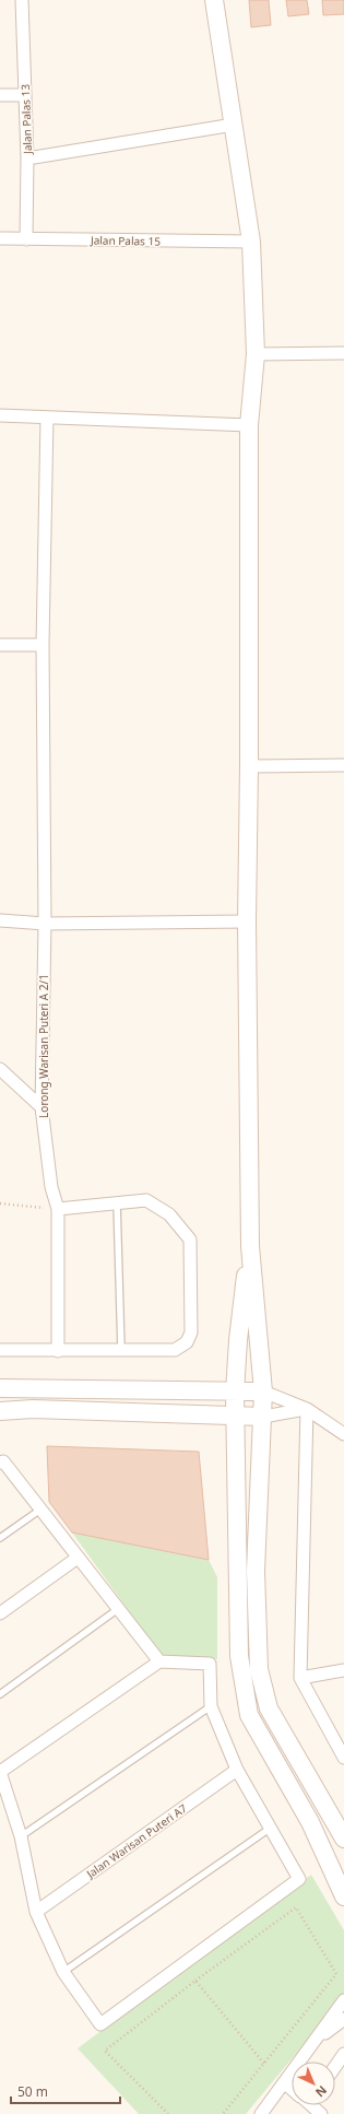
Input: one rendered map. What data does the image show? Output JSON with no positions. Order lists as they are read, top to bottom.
{
  "streets": {
    "street": [
      "Jalan Palas 13",
      "Jalan Palas 15",
      "Lorong Warisan Puteri A 2/1",
      "Jalan Warisan Puteri A7"
    ]
  },
  "crossings": [
    ["Jalan Palas 13", "Jalan Palas 15"]
  ],
  "scale_bar": "50 m",
  "north": "bottom right"
}
